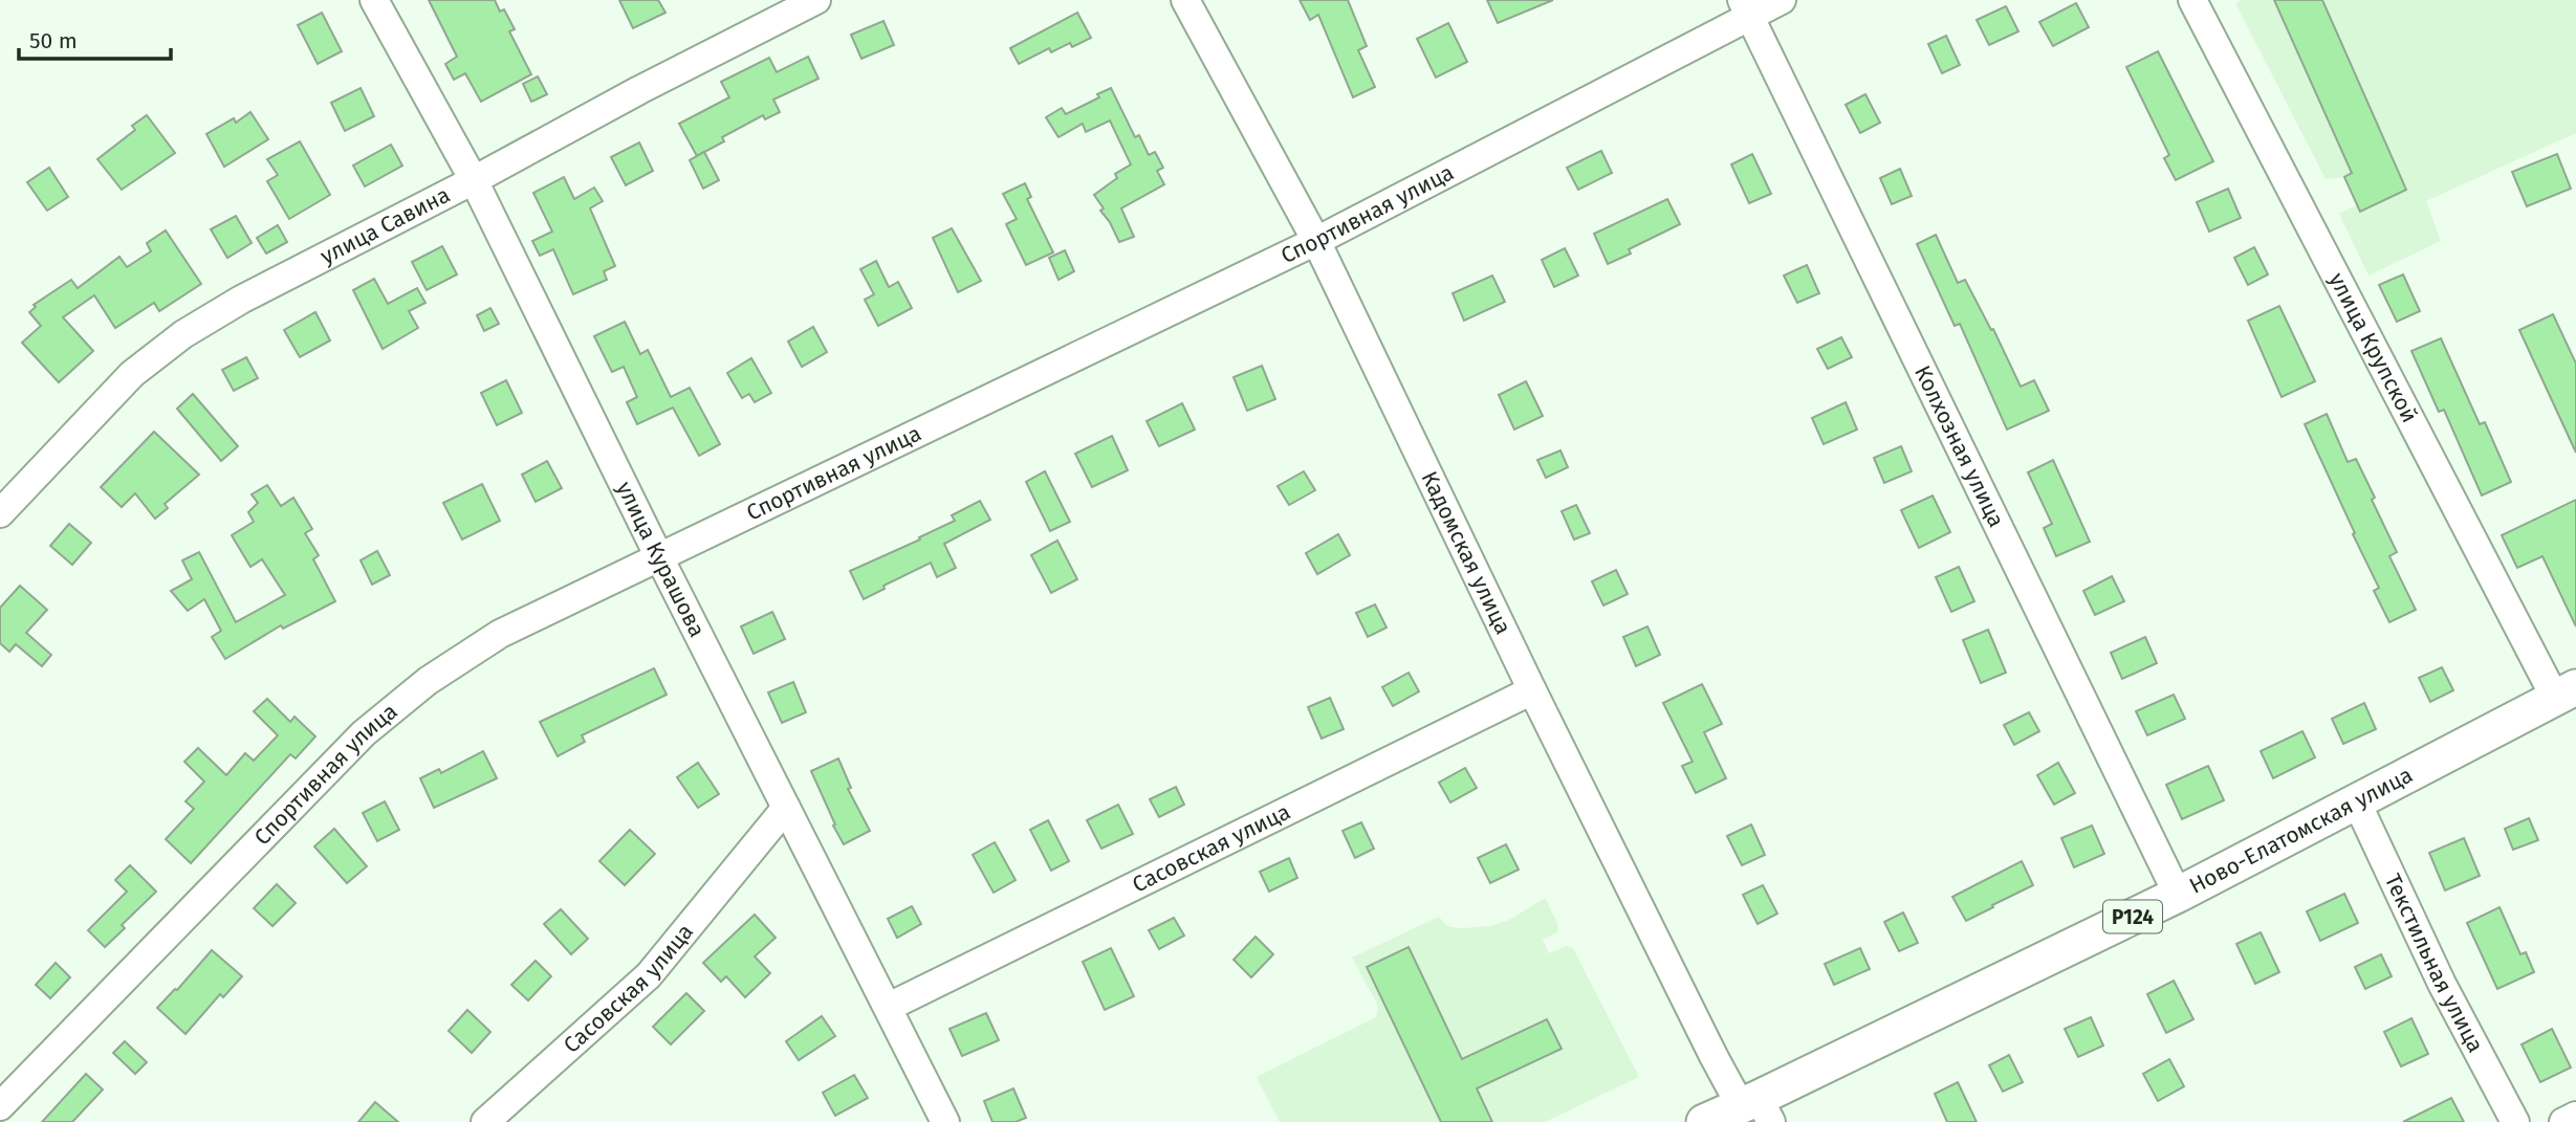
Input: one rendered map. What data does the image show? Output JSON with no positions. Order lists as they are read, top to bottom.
{
  "streets": {
    "main road": ["Ново-Елатомская улица", "Р124"],
    "street": [
      "Спортивная улица",
      "улица Савина",
      "улица Крупской",
      "Колхозная улица",
      "Кадомская улица",
      "улица Курашова",
      "Сасовская улица",
      "Текстильная улица"
    ]
  },
  "crossings": [
    ["Спортивная улица", "Колхозная улица"],
    ["Спортивная улица", "Кадомская улица"],
    ["Спортивная улица", "улица Курашова"],
    ["улица Савина", "улица Курашова"],
    ["улица Крупской", "Ново-Елатомская улица"],
    ["Колхозная улица", "Ново-Елатомская улица"],
    ["Кадомская улица", "Ново-Елатомская улица"],
    ["Кадомская улица", "Сасовская улица"],
    ["улица Курашова", "Сасовская улица"],
    ["Ново-Елатомская улица", "Текстильная улица"]
  ],
  "scale_bar": "50 m"
}
